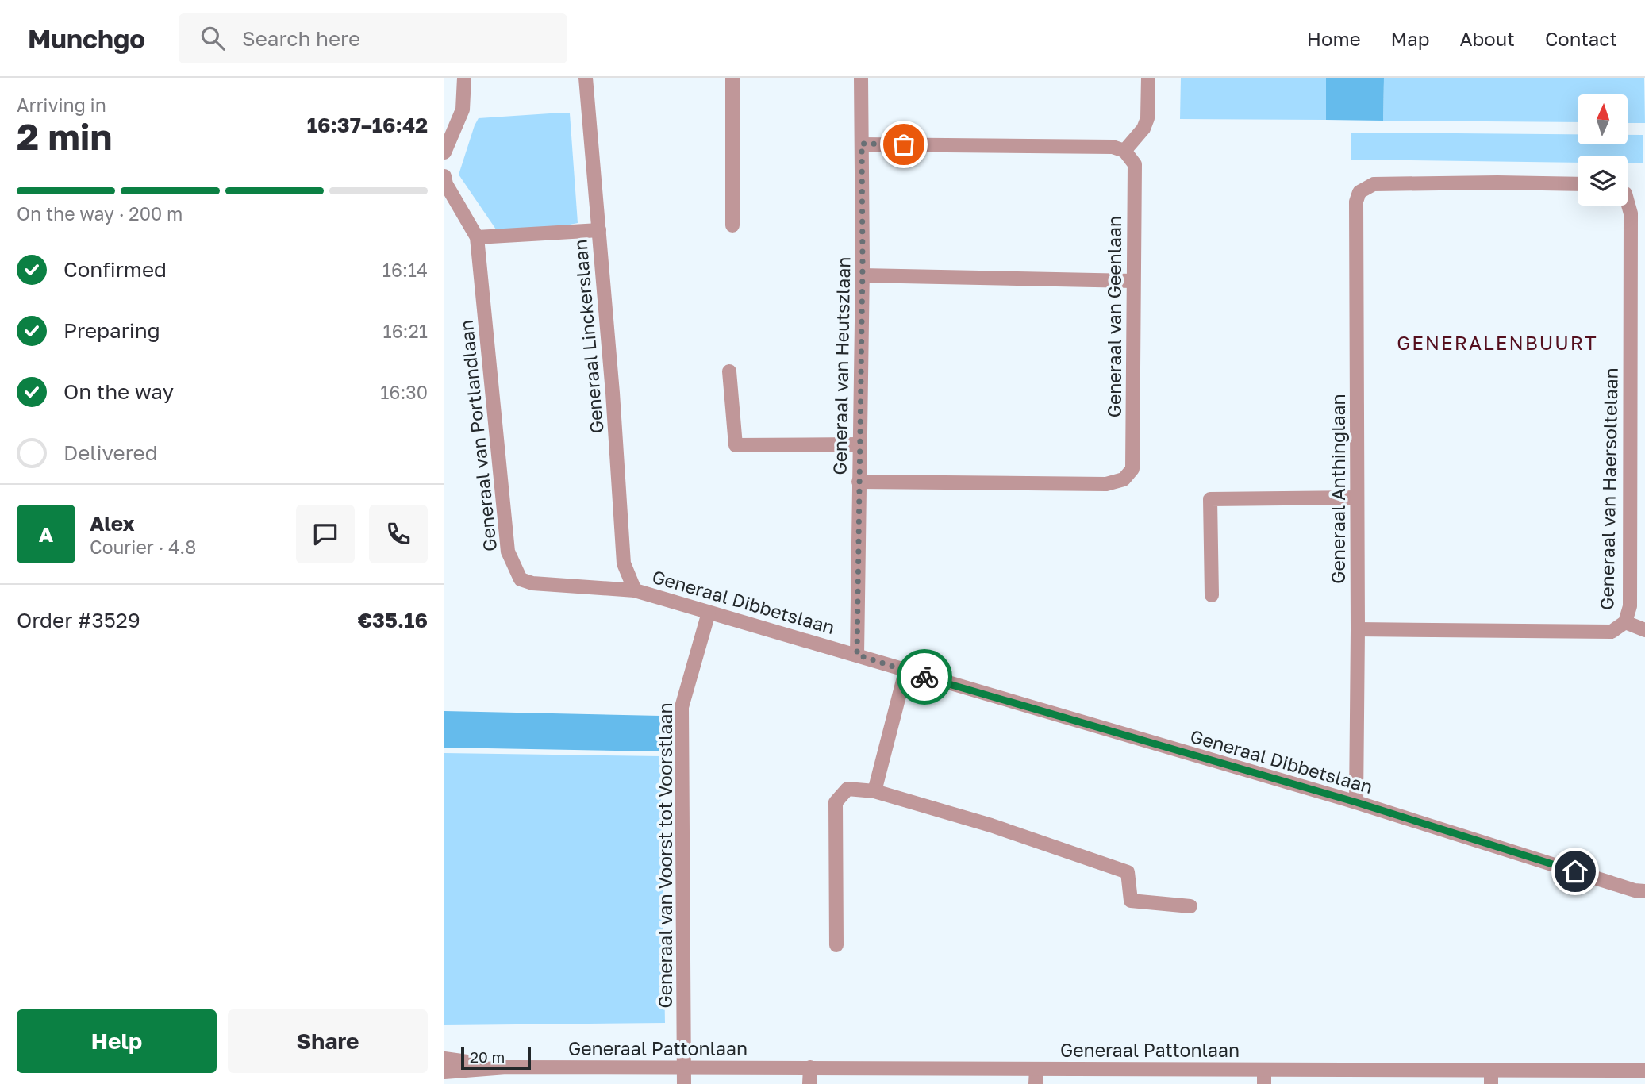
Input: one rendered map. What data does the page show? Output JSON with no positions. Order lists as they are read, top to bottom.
{
  "streets": {
    "street": [
      "Generaal van Geenlaan",
      "Generaal Linckerslaan",
      "Generaal van Heutszlaan",
      "Generaal van Portlandlaan",
      "Generaal Anthinglaan",
      "Generaal van Haersoltelaan",
      "Generaal Dibbetslaan",
      "Generaal van Voorst tot Voorstlaan",
      "Generaal Pattonlaan"
    ]
  },
  "crossings": [
    ["Generaal van Geenlaan", "Generaal van Heutszlaan"],
    ["Generaal Linckerslaan", "Generaal van Portlandlaan"],
    ["Generaal Linckerslaan", "Generaal Dibbetslaan"],
    ["Generaal van Heutszlaan", "Generaal Dibbetslaan"],
    ["Generaal van Portlandlaan", "Generaal Dibbetslaan"],
    ["Generaal Anthinglaan", "Generaal van Haersoltelaan"],
    ["Generaal Anthinglaan", "Generaal Dibbetslaan"],
    ["Generaal Dibbetslaan", "Generaal van Voorst tot Voorstlaan"],
    ["Generaal van Voorst tot Voorstlaan", "Generaal Pattonlaan"]
  ],
  "districts": ["GENERALENBUURT"],
  "scale_bar": "20 m",
  "north": "top",
  "page": {
    "header": "Munchgo",
    "search": "Search here",
    "nav": [
      "Home",
      "Map",
      "About",
      "Contact"
    ],
    "heading": ["2 min", "Arriving in", "16:37–16:42"],
    "panel": [
      "Alex",
      "Courier · 4.8",
      "Order #3529",
      "€35.16"
    ],
    "bar": "On the way · 200 m",
    "list": [
      ["Confirmed", "16:14"],
      ["Preparing", "16:21"],
      ["On the way", "16:30"],
      "Delivered"
    ],
    "round": "A",
    "buttons": ["Help", "Share"],
    "scale": "20 m"
  }
}
